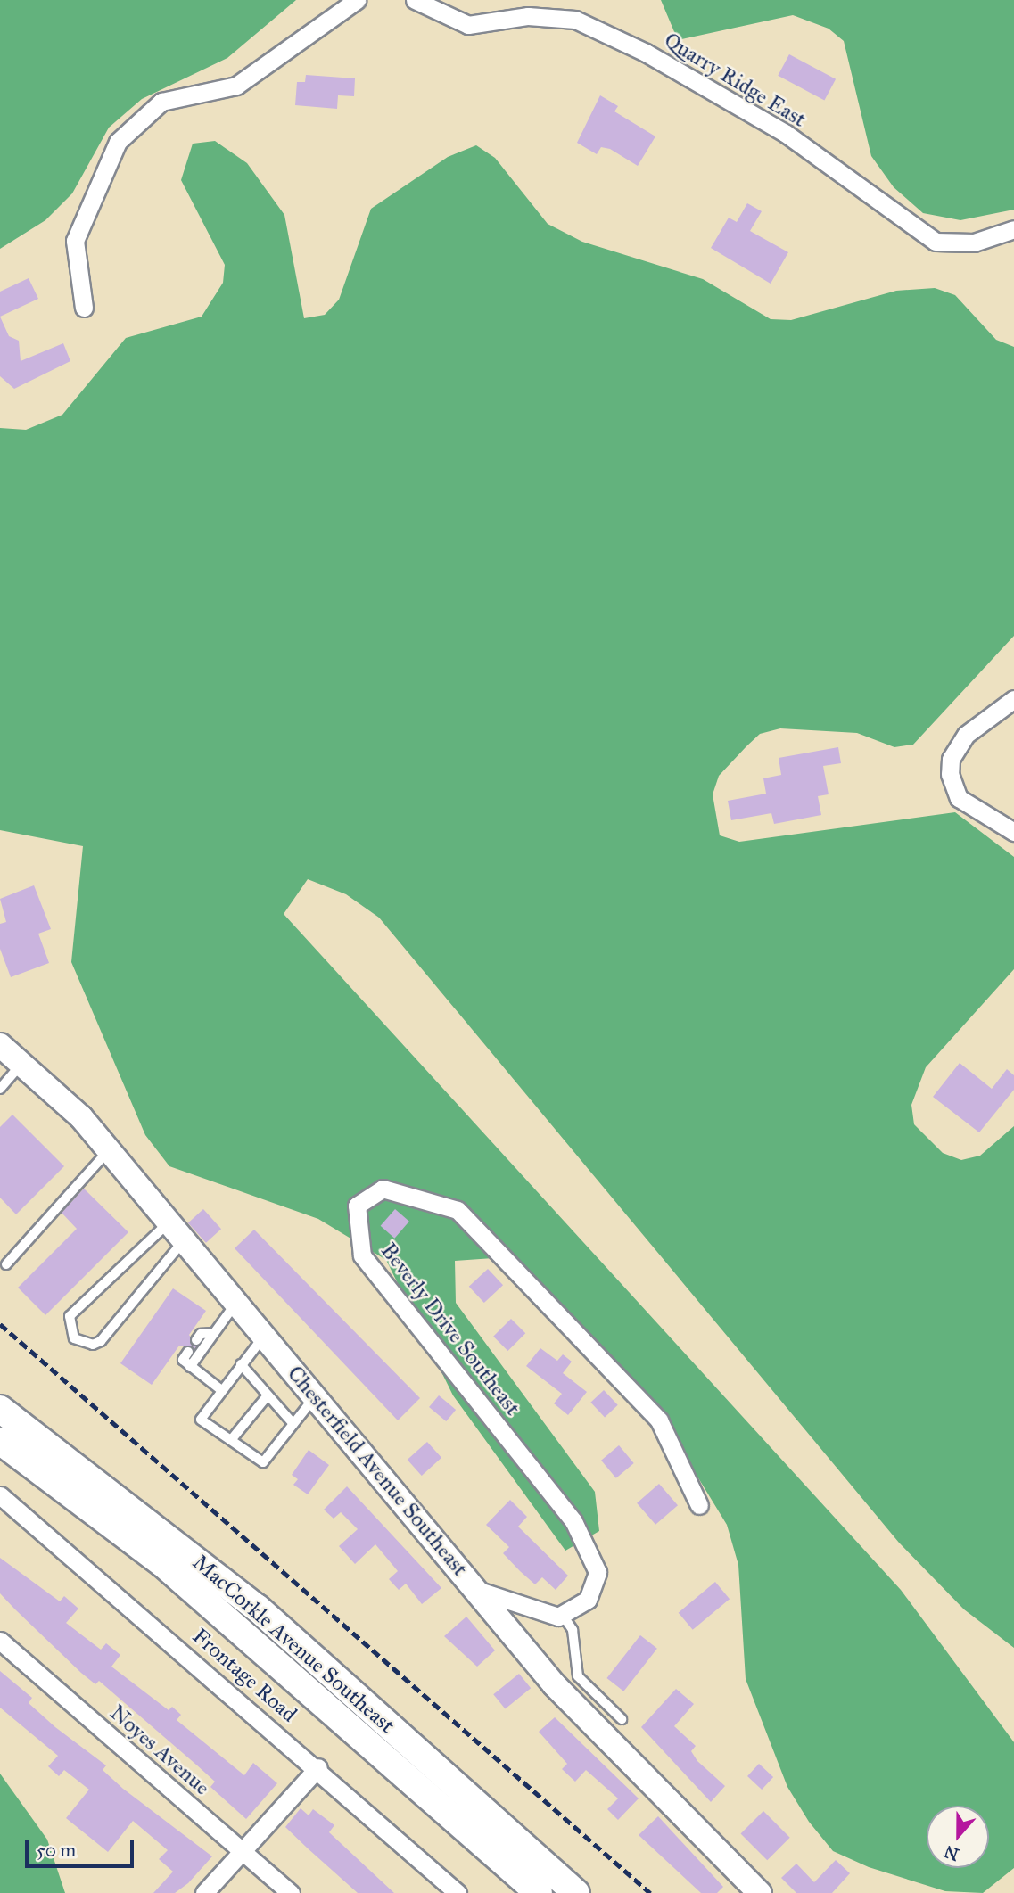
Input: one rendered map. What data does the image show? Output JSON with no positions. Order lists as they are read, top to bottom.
{
  "streets": {
    "main road": ["MacCorkle Avenue Southeast"],
    "street": [
      "Quarry Ridge East",
      "Beverly Drive Southeast",
      "Chesterfield Avenue Southeast",
      "Frontage Road",
      "Noyes Avenue"
    ]
  },
  "scale_bar": "50 m",
  "north": "bottom"
}
